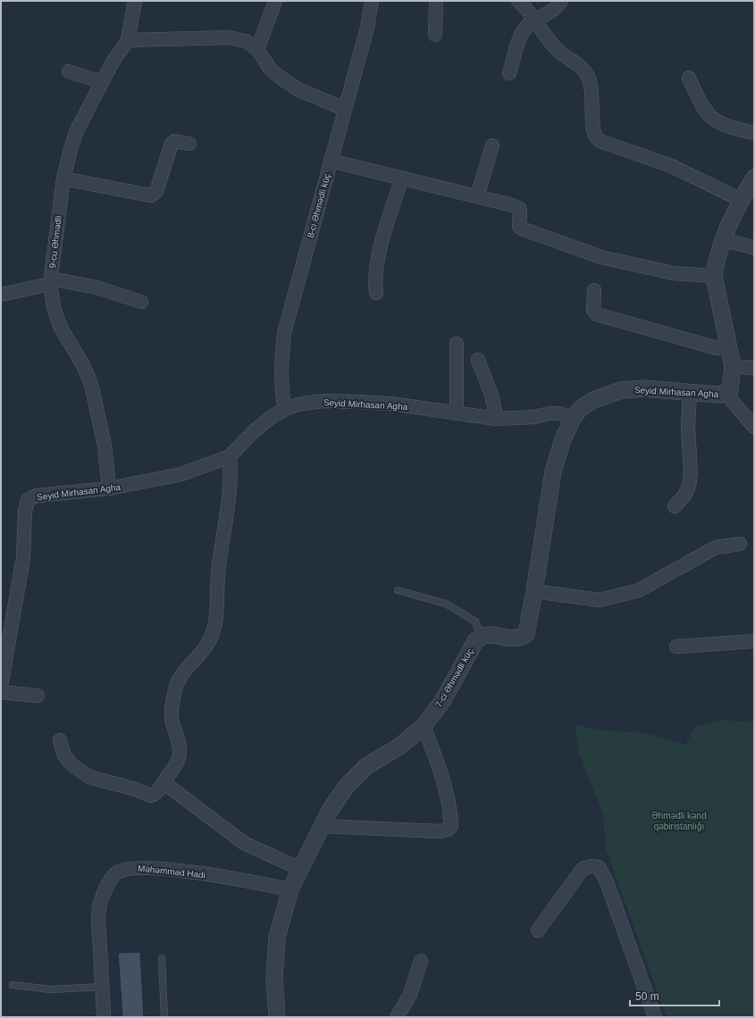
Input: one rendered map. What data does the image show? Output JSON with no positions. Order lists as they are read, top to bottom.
{
  "streets": {
    "street": [
      "8-ci Əhmədli küç.",
      "9-cu Əhmədli",
      "Seyid Mirhasan Agha",
      "7-ci Əhmədli küç.",
      "Məhəmməd Hadi"
    ]
  },
  "crossings": [
    ["8-ci Əhmədli küç.", "Seyid Mirhasan Agha"],
    ["9-cu Əhmədli", "Seyid Mirhasan Agha"],
    ["7-ci Əhmədli küç.", "Məhəmməd Hadi"]
  ],
  "parks": ["Əhmədli kənd qəbiristanlığı"],
  "scale_bar": "50 m"
}
